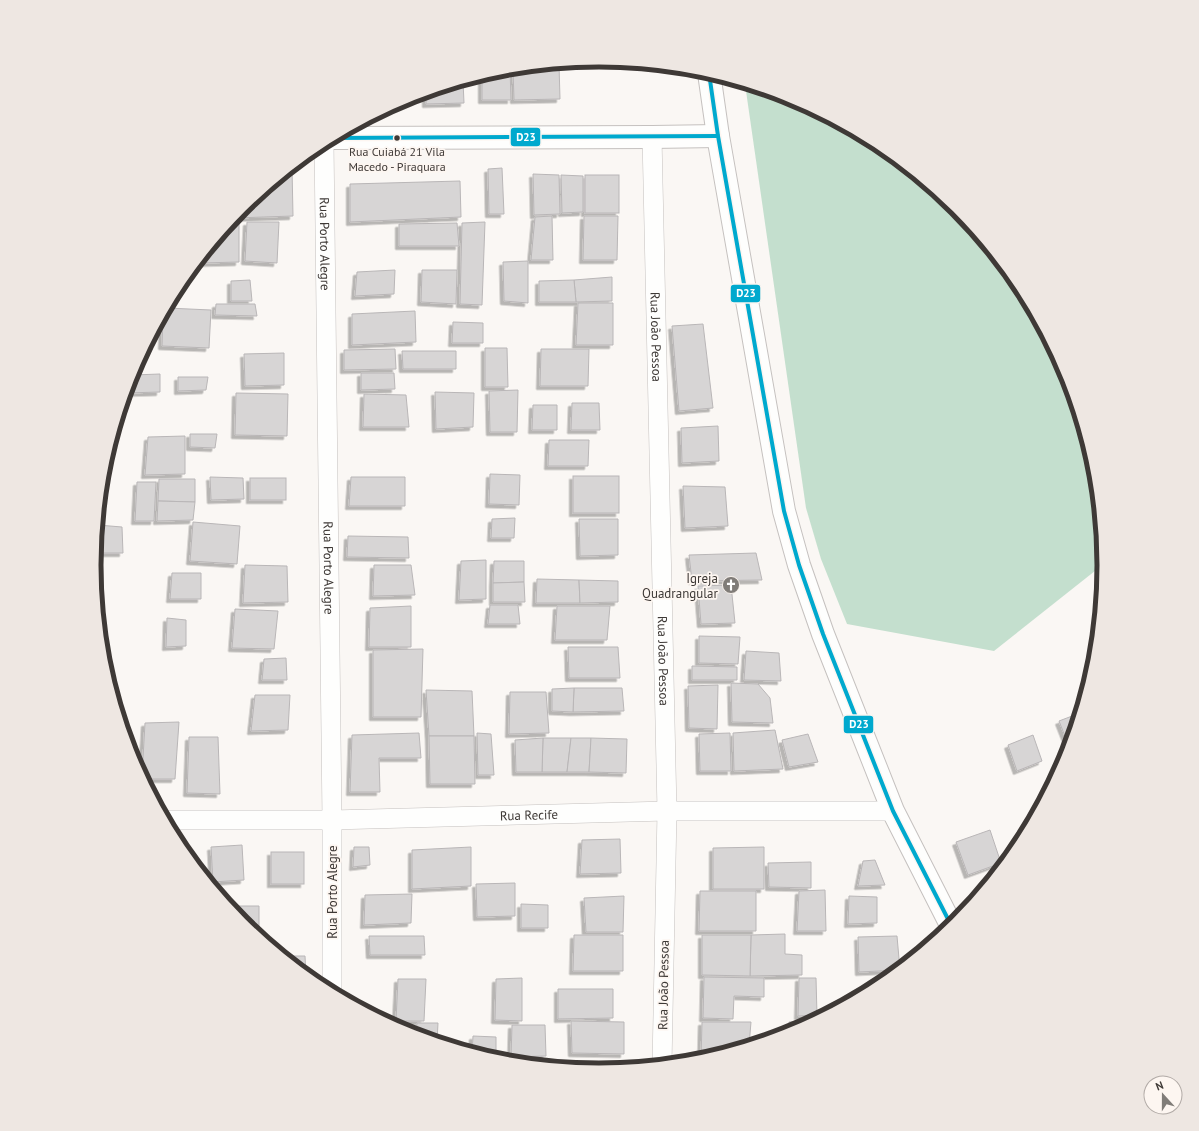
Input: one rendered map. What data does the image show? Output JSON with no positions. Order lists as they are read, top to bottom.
{
  "streets": {
    "street": ["Rua Porto Alegre", "Rua João Pessoa", "Rua Recife"]
  },
  "crossings": [
    ["Rua Porto Alegre", "Rua Recife"],
    ["Rua João Pessoa", "Rua Recife"]
  ],
  "places": {
    "other": ["Rua Cuiabá 21 Vila Macedo - Piraquara"],
    "church": ["Igreja Quadrangular"]
  },
  "lines": ["transit line D23"],
  "north": "top"
}
